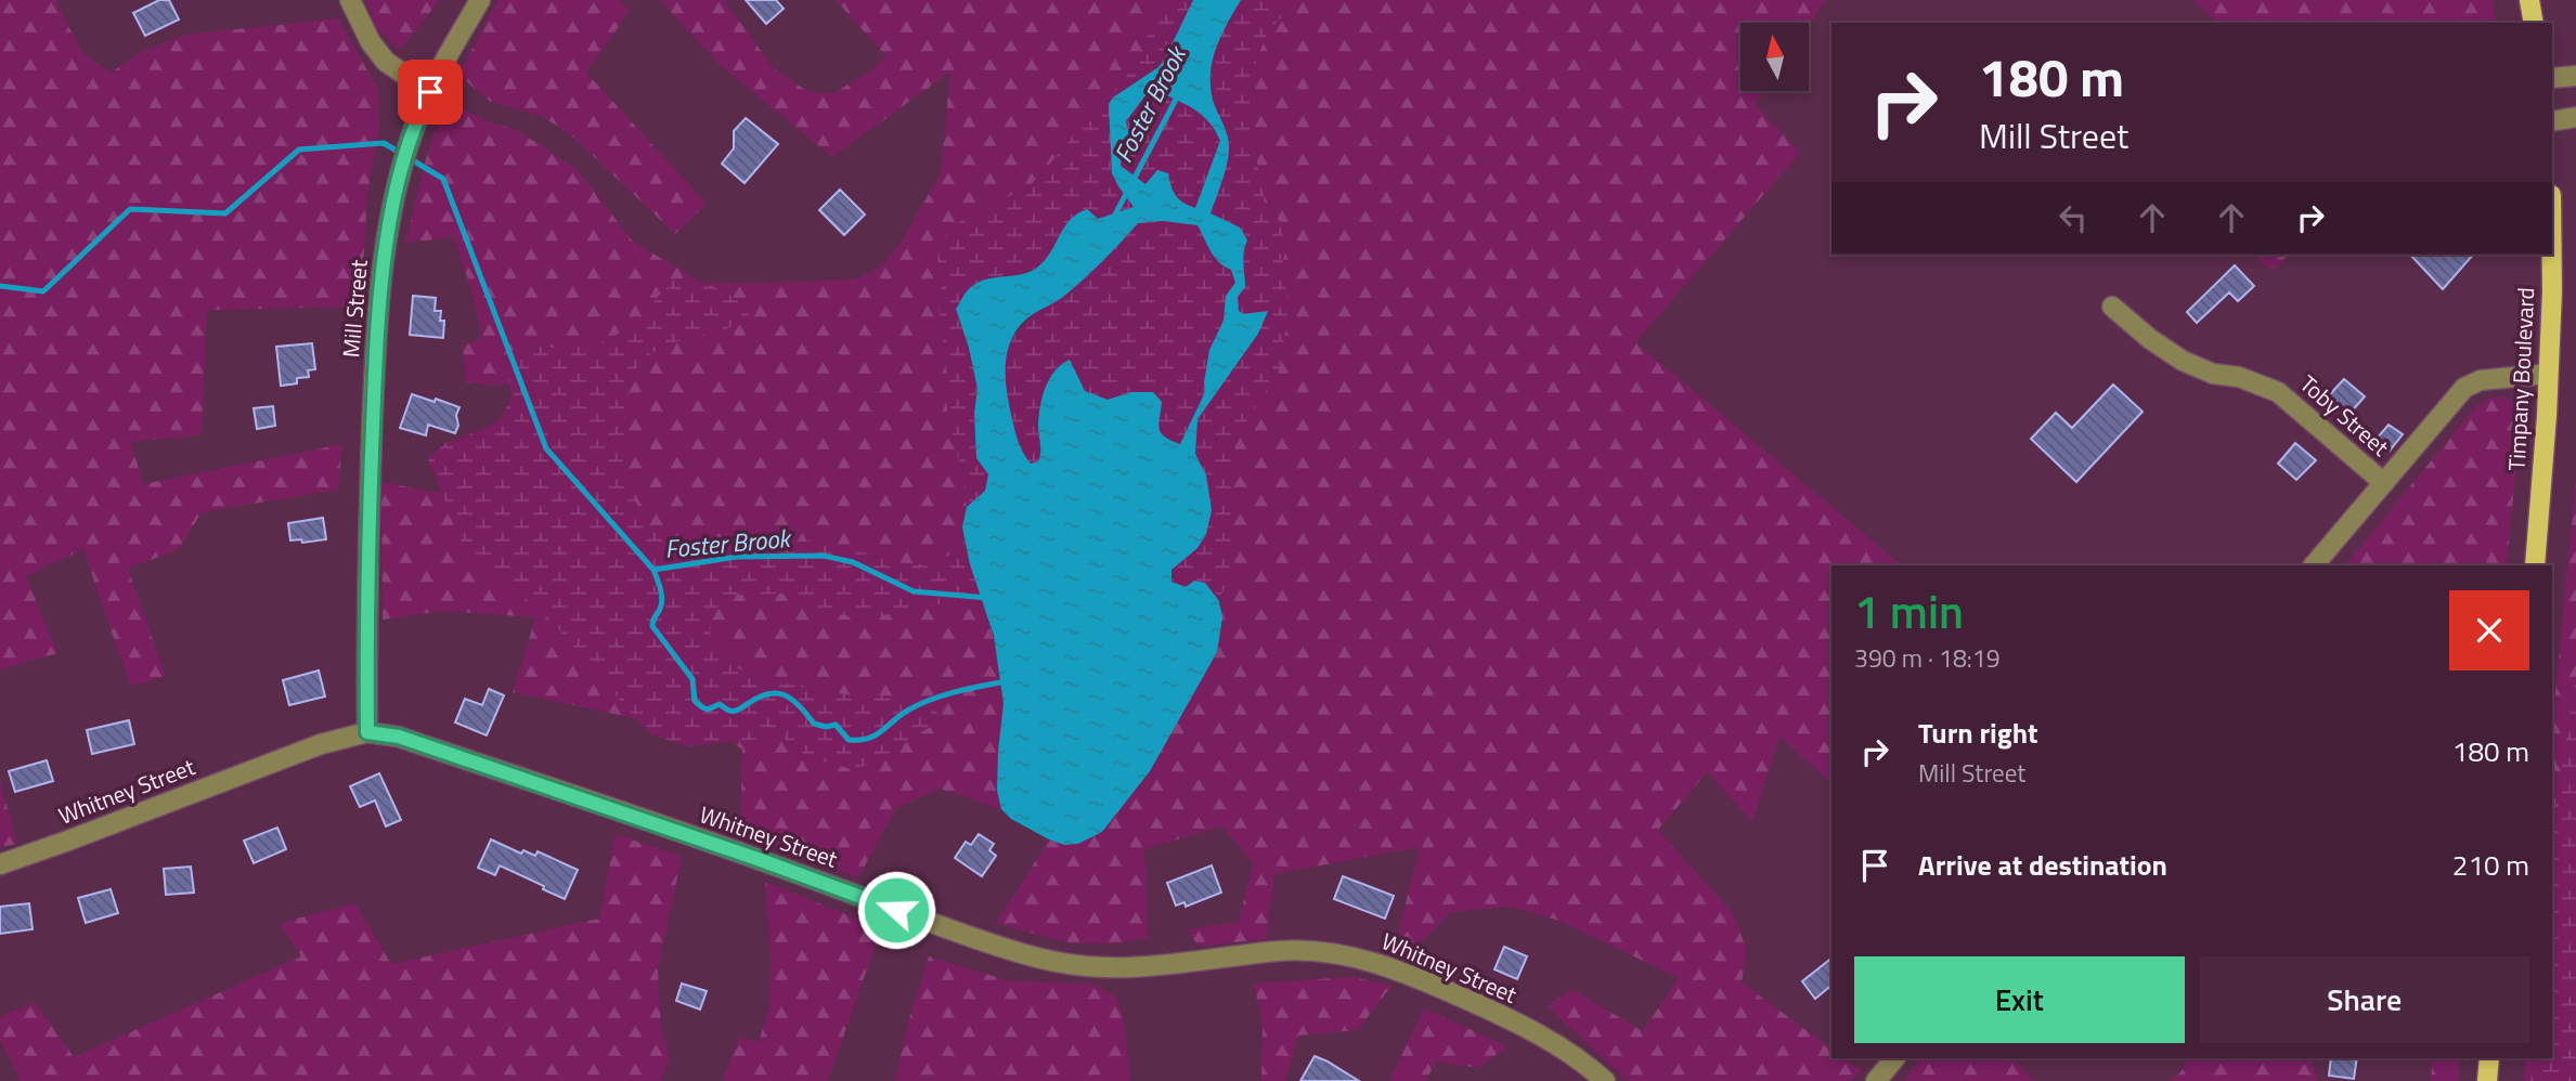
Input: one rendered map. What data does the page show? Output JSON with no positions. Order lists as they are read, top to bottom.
{
  "streets": {
    "main road": ["Timpany Boulevard"],
    "street": ["Mill Street", "Toby Street", "Whitney Street"]
  },
  "crossings": [
    ["Mill Street", "Whitney Street"]
  ],
  "water": ["Foster Brook"],
  "north": "top",
  "page": {
    "turn": ["180 m", "Mill Street"],
    "heading": ["1 min", "390 m · 18:19"],
    "list": [
      {
        "name": "Turn right",
        "note": "Mill Street",
        "value": "180 m"
      },
      {
        "name": "Arrive at destination",
        "value": "210 m"
      }
    ],
    "buttons": ["Exit", "Share"]
  }
}
